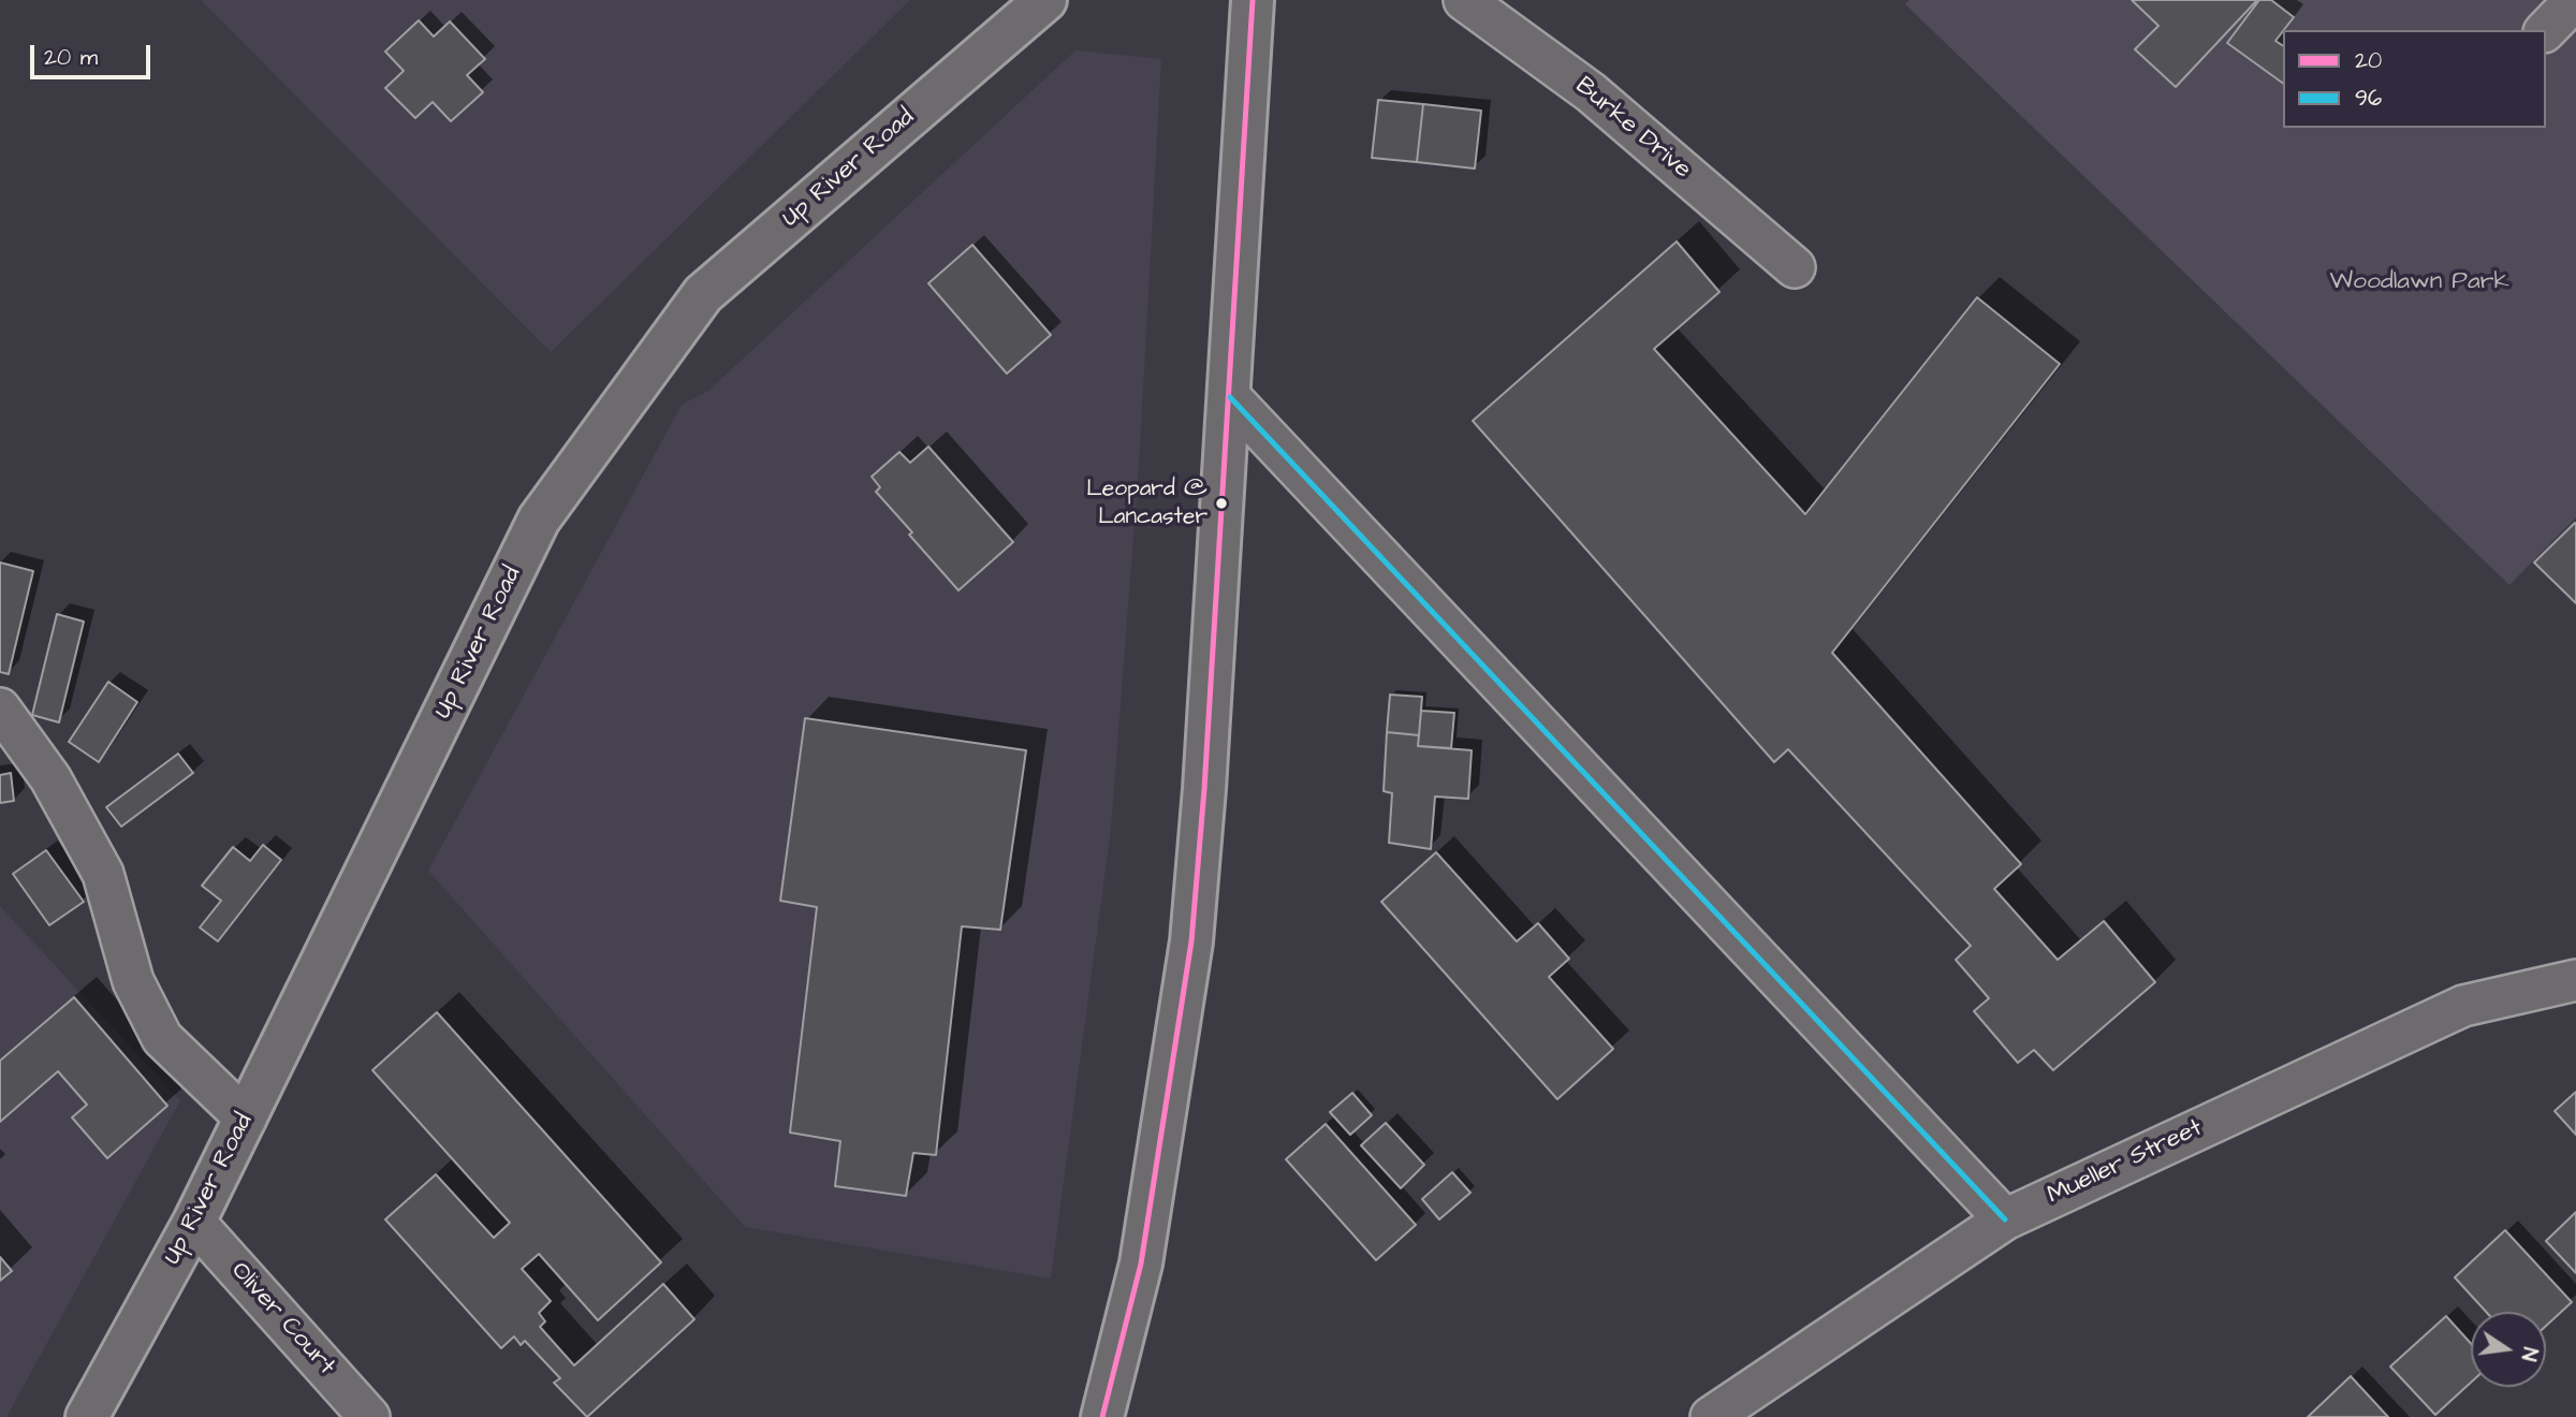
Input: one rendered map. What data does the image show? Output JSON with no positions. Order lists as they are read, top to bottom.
{
  "streets": {
    "street": [
      "Burke Drive",
      "Up River Road",
      "Mueller Street",
      "Oliver Court"
    ]
  },
  "crossings": [
    ["Up River Road", "Oliver Court"]
  ],
  "parks": ["Woodlawn Park"],
  "places": ["Leopard @ Lancaster"],
  "lines": ["transit line 20", "transit line 96"],
  "legend": ["20", "96"],
  "scale_bar": "20 m",
  "north": "right"
}
